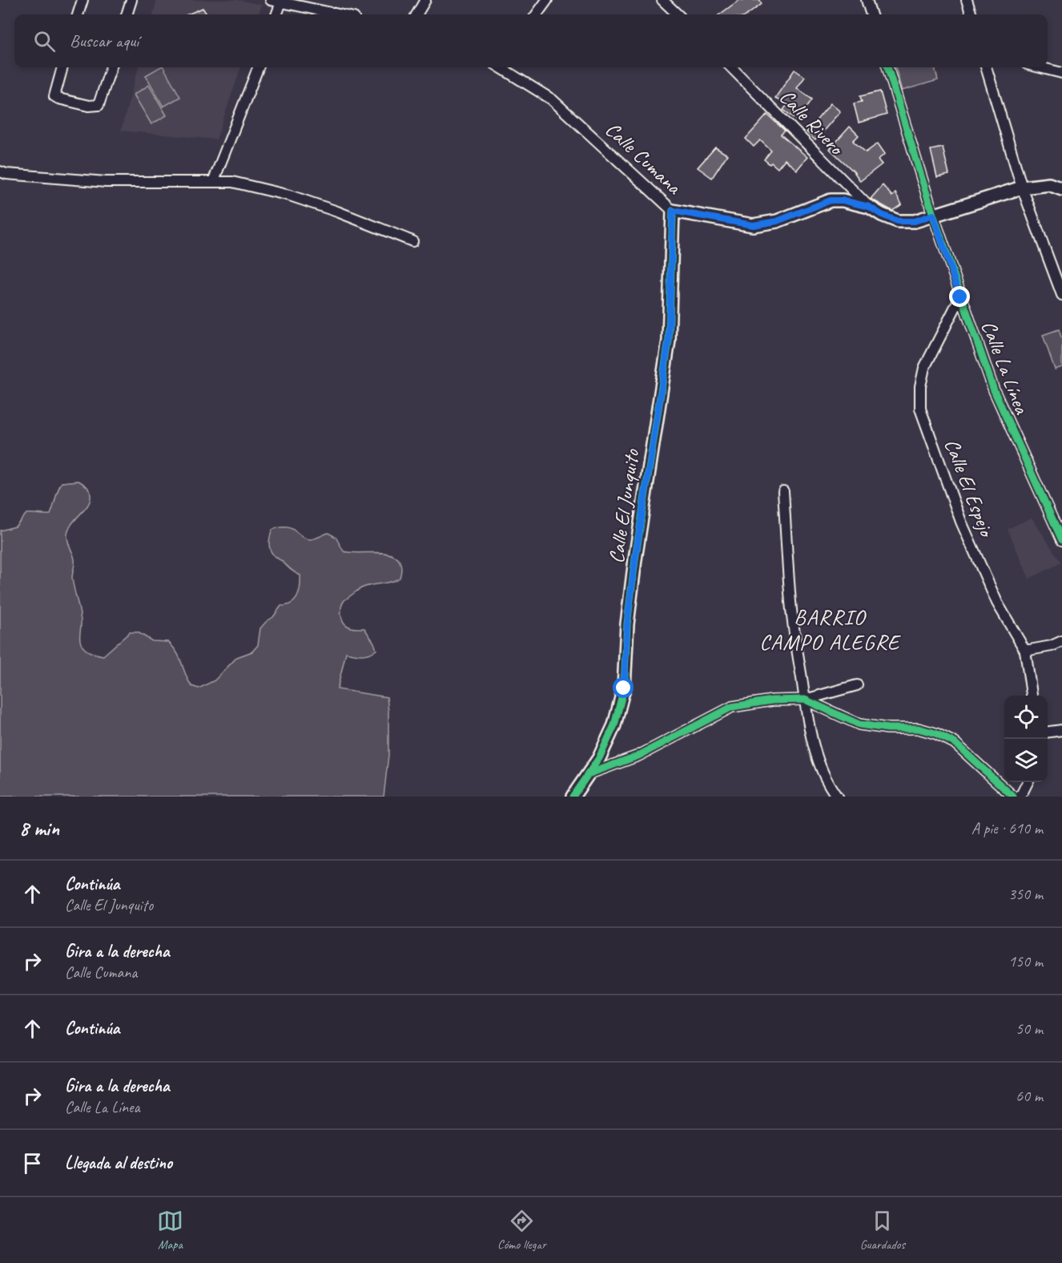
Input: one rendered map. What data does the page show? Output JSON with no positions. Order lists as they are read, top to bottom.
{
  "streets": {
    "street": [
      "Calle Rivero",
      "Calle Cumana",
      "Calle La Línea",
      "Calle El Espejo",
      "Calle El Junquito"
    ]
  },
  "crossings": [
    ["Calle Rivero", "Calle Cumana"],
    ["Calle Cumana", "Calle La Línea"],
    ["Calle Cumana", "Calle El Junquito"],
    ["Calle La Línea", "Calle El Espejo"]
  ],
  "districts": ["BARRIO CAMPO ALEGRE"],
  "page": {
    "search": "Buscar aquí",
    "heading": ["8 min", "A pie · 610 m"],
    "list": [
      ["Continúa", "Calle El Junquito", "350 m"],
      ["Gira a la derecha", "Calle Cumana", "150 m"],
      ["Continúa", "50 m"],
      ["Gira a la derecha", "Calle La Línea", "60 m"],
      "Llegada al destino"
    ],
    "nav": ["Mapa", "Cómo llegar", "Guardados"]
  }
}
